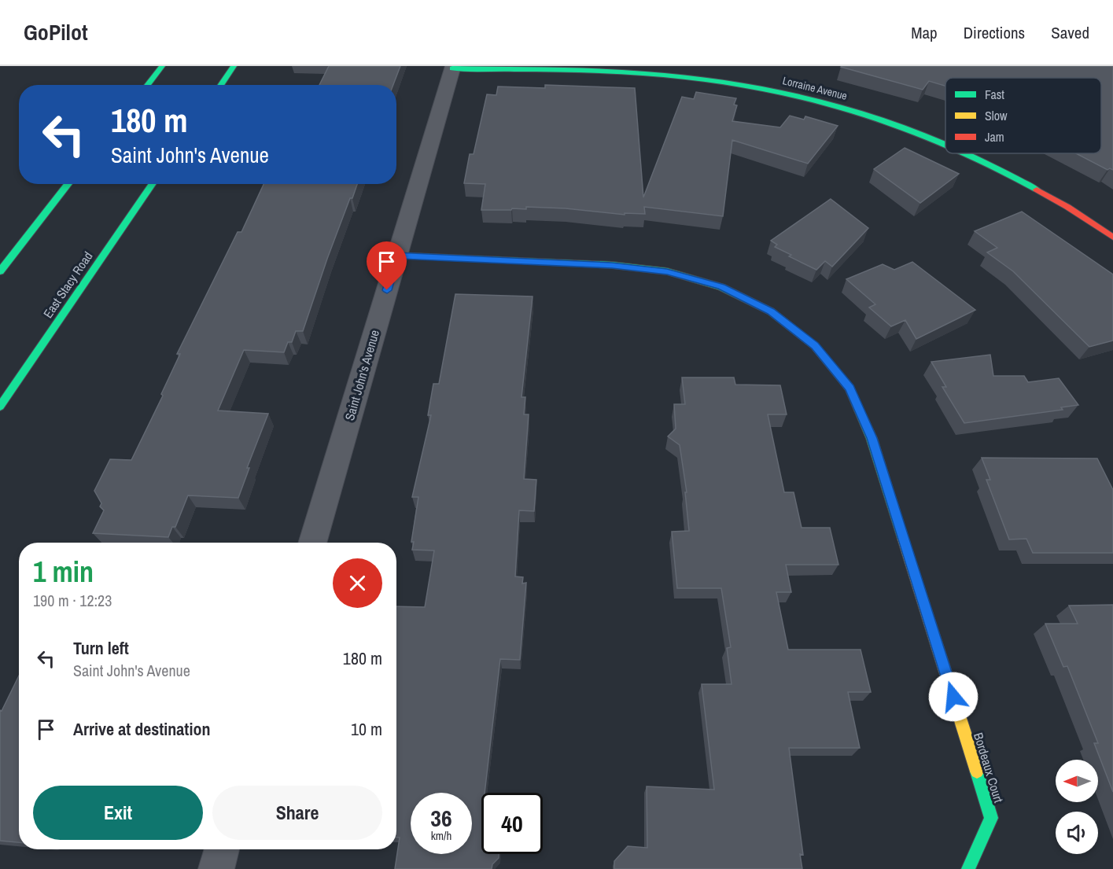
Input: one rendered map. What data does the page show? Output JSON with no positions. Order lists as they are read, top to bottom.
{
  "streets": {
    "street": [
      "Lorraine Avenue",
      "East Stacy Road",
      "Saint John's Avenue",
      "Bordeaux Court"
    ]
  },
  "crossings": [
    ["Lorraine Avenue", "Saint John's Avenue"],
    ["Saint John's Avenue", "Bordeaux Court"]
  ],
  "legend": ["Fast", "Slow", "Jam"],
  "north": "left",
  "page": {
    "header": "GoPilot",
    "nav": ["Map", "Directions", "Saved"],
    "turn": ["180 m", "Saint John's Avenue"],
    "heading": ["1 min", "190 m · 12:23"],
    "list": [
      {
        "name": "Turn left",
        "note": "Saint John's Avenue",
        "value": "180 m"
      },
      {
        "name": "Arrive at destination",
        "value": "10 m"
      }
    ],
    "buttons": ["Exit", "Share"],
    "speed": "36 km/h",
    "limit": "40"
  }
}
